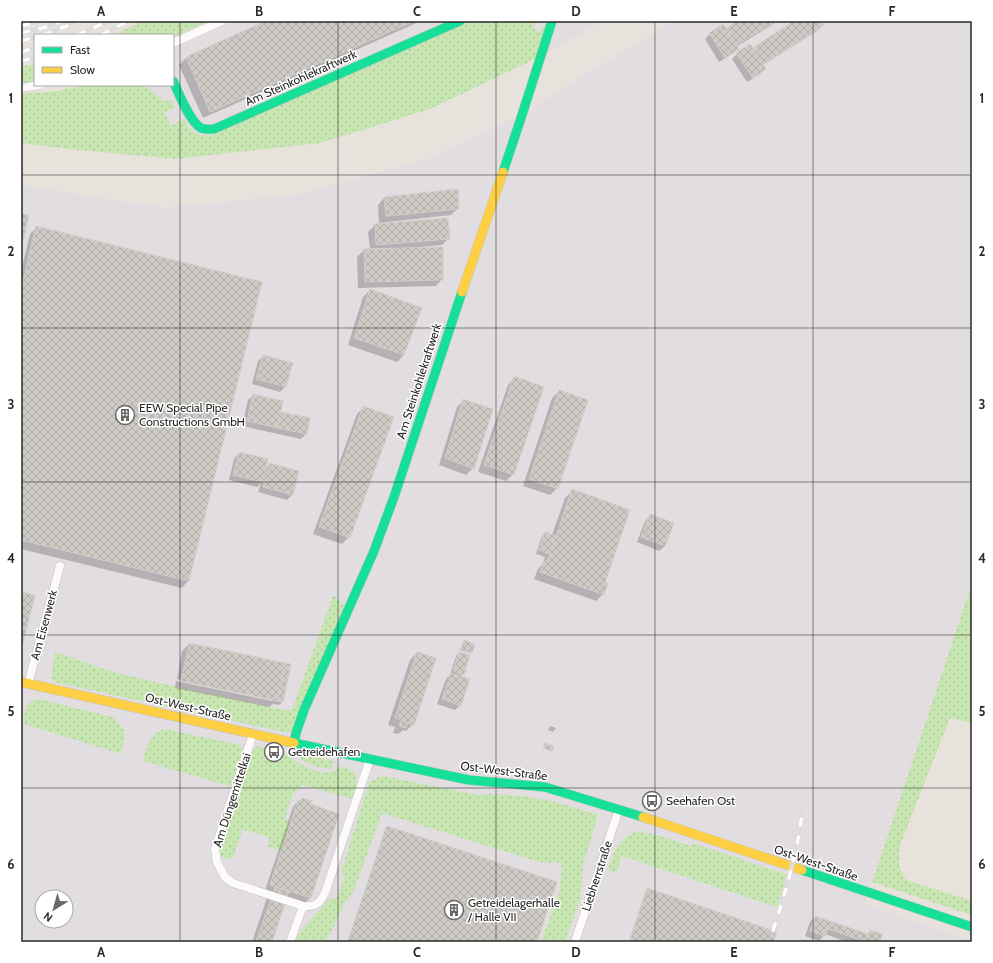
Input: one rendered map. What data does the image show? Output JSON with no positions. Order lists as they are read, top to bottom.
{
  "streets": {
    "street": [
      "Am Steinkohlekraftwerk",
      "Am Eisenwerk",
      "Ost-West-Straße",
      "Am Düngemittelkai",
      "Liebherrstraße"
    ]
  },
  "crossings": [
    ["Am Steinkohlekraftwerk", "Ost-West-Straße"],
    ["Am Eisenwerk", "Ost-West-Straße"],
    ["Ost-West-Straße", "Am Düngemittelkai"],
    ["Ost-West-Straße", "Liebherrstraße"]
  ],
  "places": {
    "building": ["EEW Special Pipe Constructions GmbH", "Getreidelagerhalle / Halle VII"],
    "bus stop": ["Getreidehafen", "Seehafen Ost"]
  },
  "legend": ["Fast", "Slow"],
  "north": "bottom left",
  "grid": {
    "columns": [
      "A",
      "B",
      "C",
      "D",
      "E",
      "F"
    ],
    "rows": [
      "1",
      "2",
      "3",
      "4",
      "5",
      "6"
    ]
  }
}
